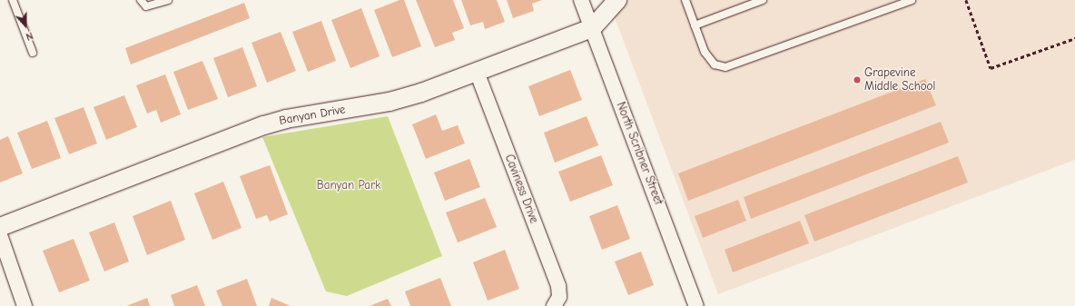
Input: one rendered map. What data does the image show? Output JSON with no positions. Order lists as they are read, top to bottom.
{
  "streets": {
    "street": ["Banyan Drive", "North Scribner Street", "Caviness Drive"]
  },
  "crossings": [
    ["Banyan Drive", "North Scribner Street"],
    ["Banyan Drive", "Caviness Drive"]
  ],
  "parks": ["Banyan Park"],
  "places": ["Grapevine Middle School"],
  "north": "bottom"
}
